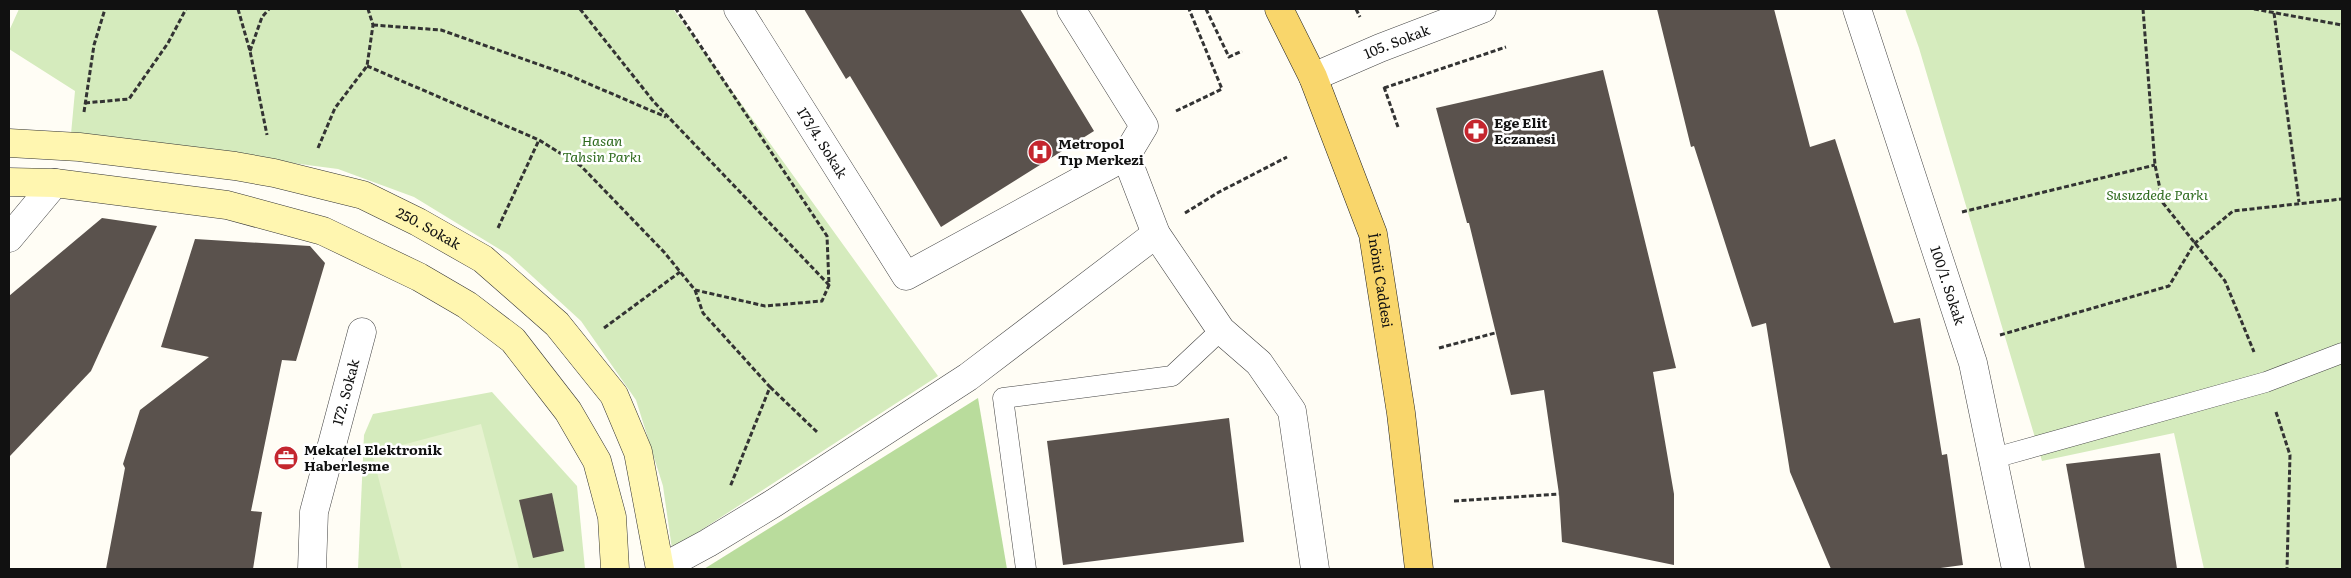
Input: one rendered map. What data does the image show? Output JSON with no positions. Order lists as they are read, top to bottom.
{
  "streets": {
    "main road": ["250. Sokak", "İnönü Caddesi"],
    "street": [
      "105. Sokak",
      "173/4. Sokak",
      "100/1. Sokak",
      "172. Sokak"
    ]
  },
  "crossings": [
    ["105. Sokak", "İnönü Caddesi"]
  ],
  "parks": ["Hasan Tahsin Parkı", "Susuzdede Parkı"],
  "places": {
    "pharmacy": ["Ege Elit Eczanesi"],
    "hospital": ["Metropol Tıp Merkezi"],
    "office": ["Mekatel Elektronik Haberleşme"]
  }
}
